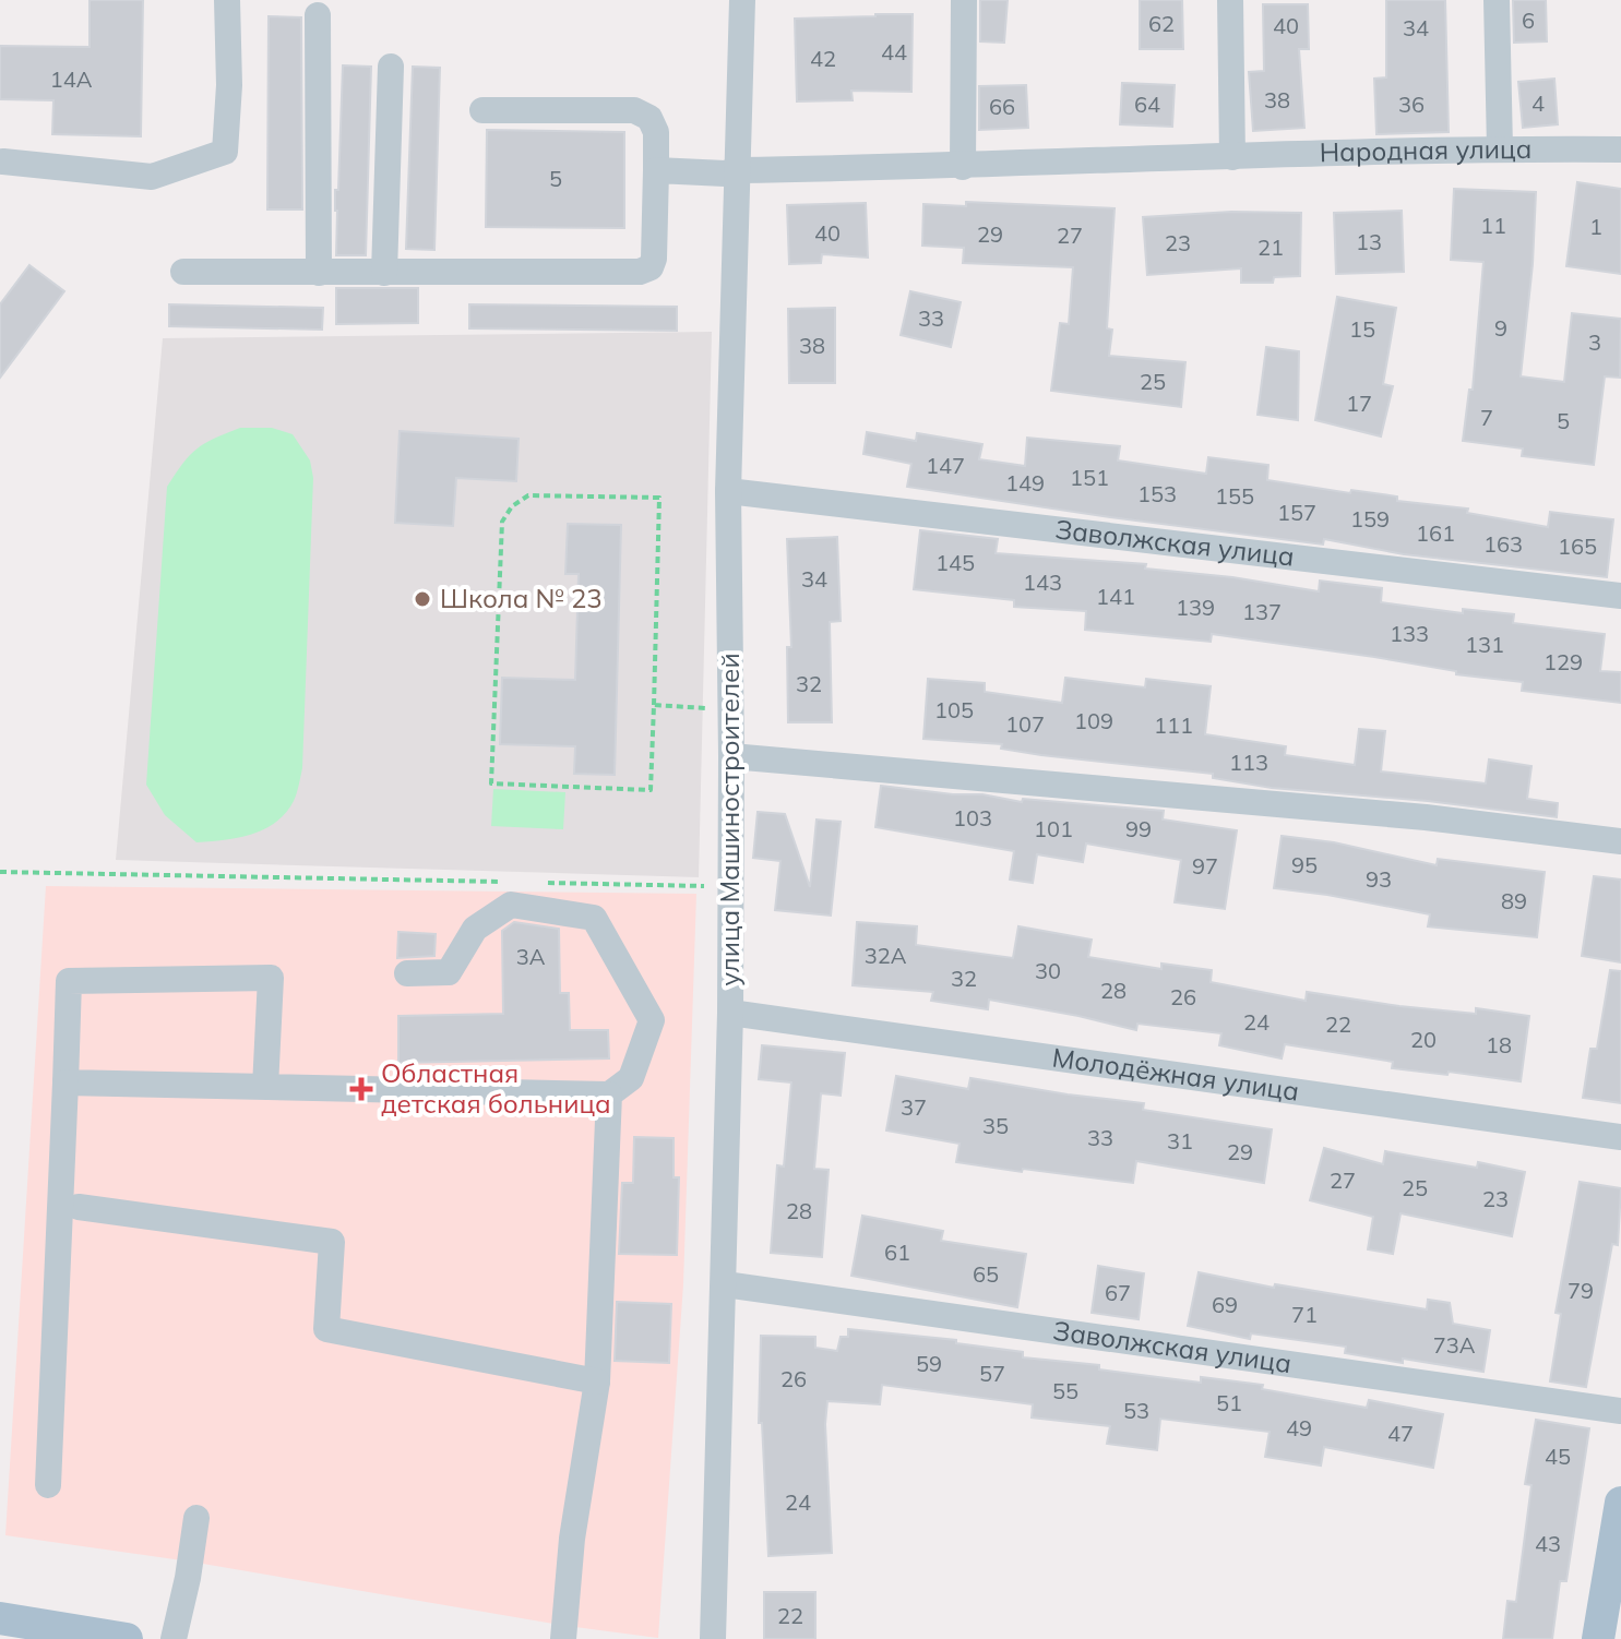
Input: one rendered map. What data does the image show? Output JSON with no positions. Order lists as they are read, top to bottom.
{
  "streets": {
    "street": [
      "Народная улица",
      "Заволжская улица",
      "улица Машиностроителей",
      "Молодёжная улица"
    ]
  },
  "crossings": [
    ["Народная улица", "улица Машиностроителей"],
    ["Заволжская улица", "улица Машиностроителей"],
    ["улица Машиностроителей", "Молодёжная улица"]
  ],
  "places": {
    "other": ["Школа № 23"],
    "health": ["Областная детская больница"]
  },
  "house_numbers": [
    "6",
    "62",
    "40",
    "34",
    "44",
    "42",
    "14А",
    "38",
    "4",
    "64",
    "36",
    "66",
    "5",
    "11",
    "1",
    "40",
    "29",
    "27",
    "13",
    "23",
    "21",
    "33",
    "9",
    "15",
    "3",
    "38",
    "25",
    "17",
    "7",
    "5",
    "147",
    "151",
    "149",
    "153",
    "155",
    "157",
    "159",
    "161",
    "163",
    "165",
    "145",
    "34",
    "143",
    "141",
    "139",
    "137",
    "133",
    "131",
    "129",
    "32",
    "105",
    "109",
    "107",
    "111",
    "113",
    "103",
    "101",
    "99",
    "95",
    "97",
    "93",
    "89",
    "32А",
    "3А",
    "30",
    "32",
    "28",
    "26",
    "24",
    "22",
    "20",
    "18",
    "37",
    "35",
    "33",
    "31",
    "29",
    "27",
    "25",
    "23",
    "28",
    "61",
    "65",
    "79",
    "67",
    "69",
    "71",
    "73А",
    "59",
    "57",
    "26",
    "55",
    "51",
    "53",
    "49",
    "47",
    "45",
    "24",
    "43",
    "22"
  ]
}
